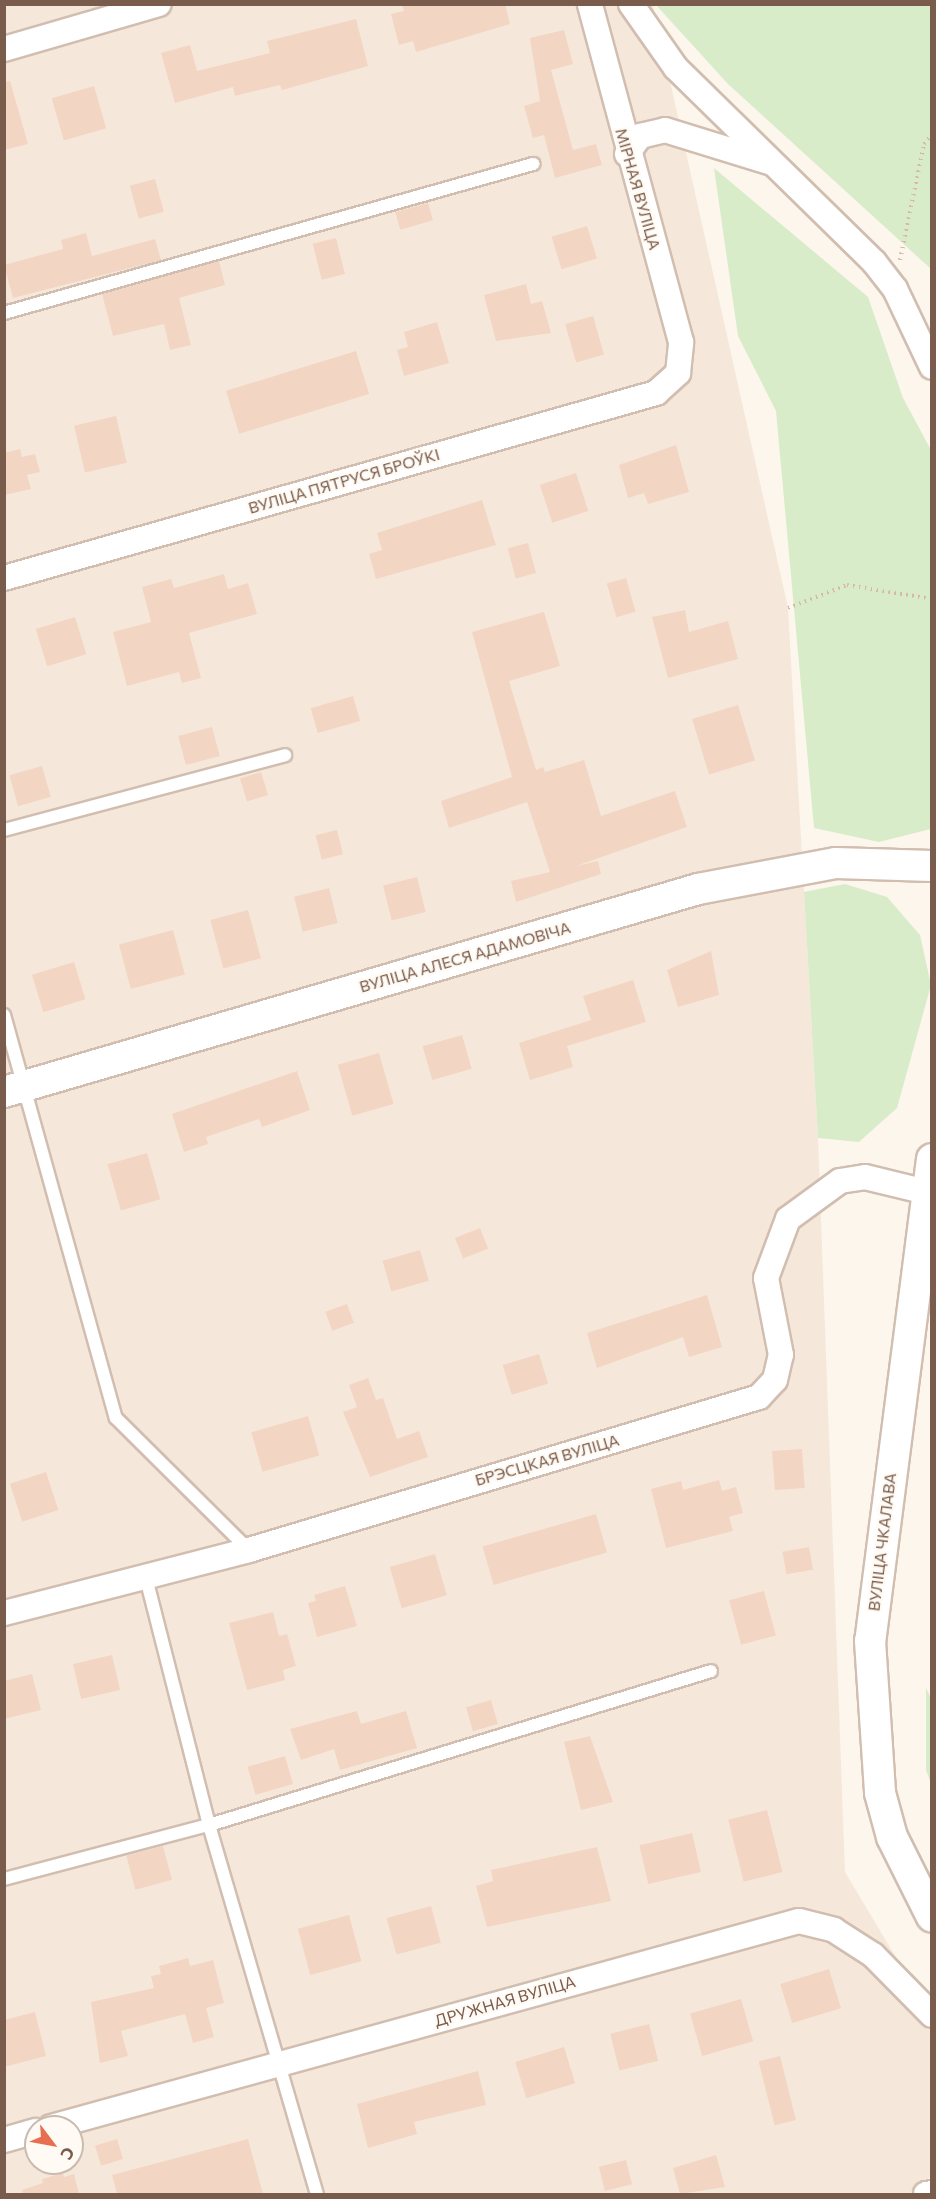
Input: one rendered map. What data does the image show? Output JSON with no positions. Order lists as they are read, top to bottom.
{
  "streets": {
    "street": [
      "МІРНАЯ ВУЛІЦА",
      "ВУЛІЦА ПЯТРУСЯ БРОЎКІ",
      "ВУЛІЦА АЛЕСЯ АДАМОВІЧА",
      "БРЭСЦКАЯ ВУЛІЦА",
      "ВУЛІЦА ЧКАЛАВА",
      "ДРУЖНАЯ ВУЛІЦА"
    ]
  },
  "crossings": [
    ["МІРНАЯ ВУЛІЦА", "ВУЛІЦА ПЯТРУСЯ БРОЎКІ"],
    ["БРЭСЦКАЯ ВУЛІЦА", "ВУЛІЦА ЧКАЛАВА"]
  ],
  "north": "bottom right"
}
